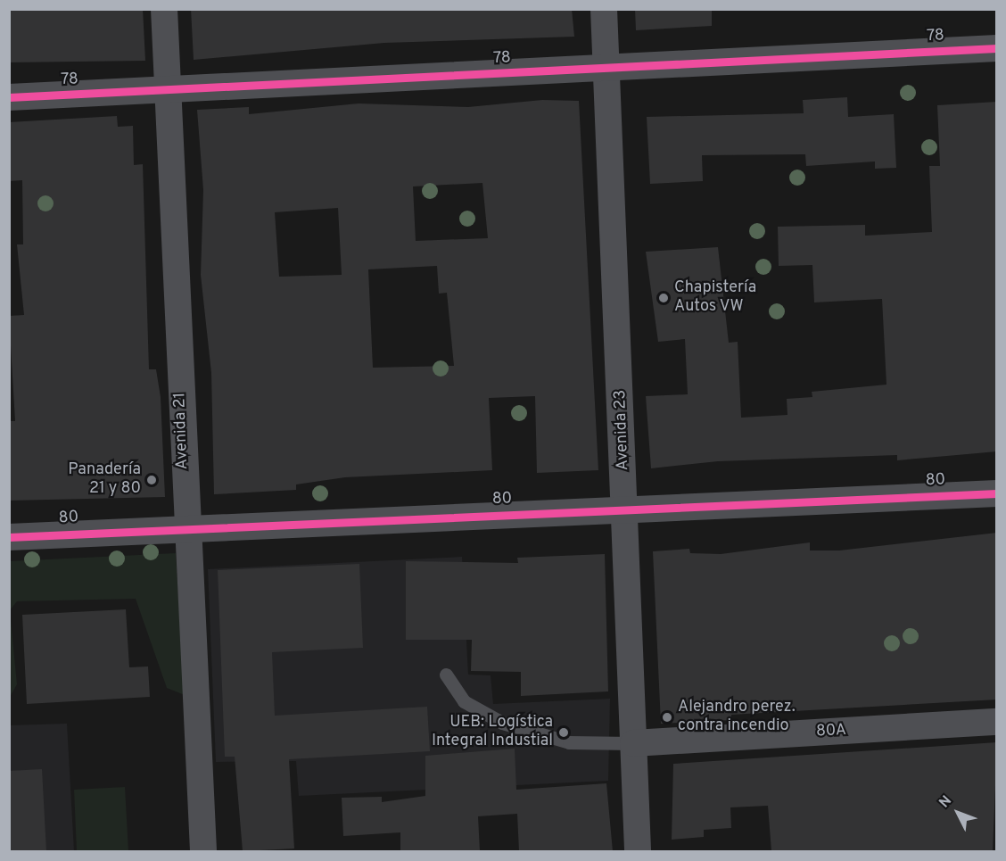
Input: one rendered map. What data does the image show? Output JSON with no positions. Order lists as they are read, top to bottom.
{
  "streets": {
    "street": [
      "78",
      "Avenida 23",
      "Avenida 21",
      "80",
      "80A"
    ]
  },
  "crossings": [
    ["78", "Avenida 23"],
    ["78", "Avenida 21"],
    ["Avenida 23", "80"],
    ["Avenida 23", "80A"],
    ["Avenida 21", "80"]
  ],
  "places": [
    "Chapistería Autos VW",
    "Panadería 21 y 80",
    "Alejandro perez. contra incendio",
    "UEB: Logística Integral Industial"
  ],
  "north": "top left"
}
